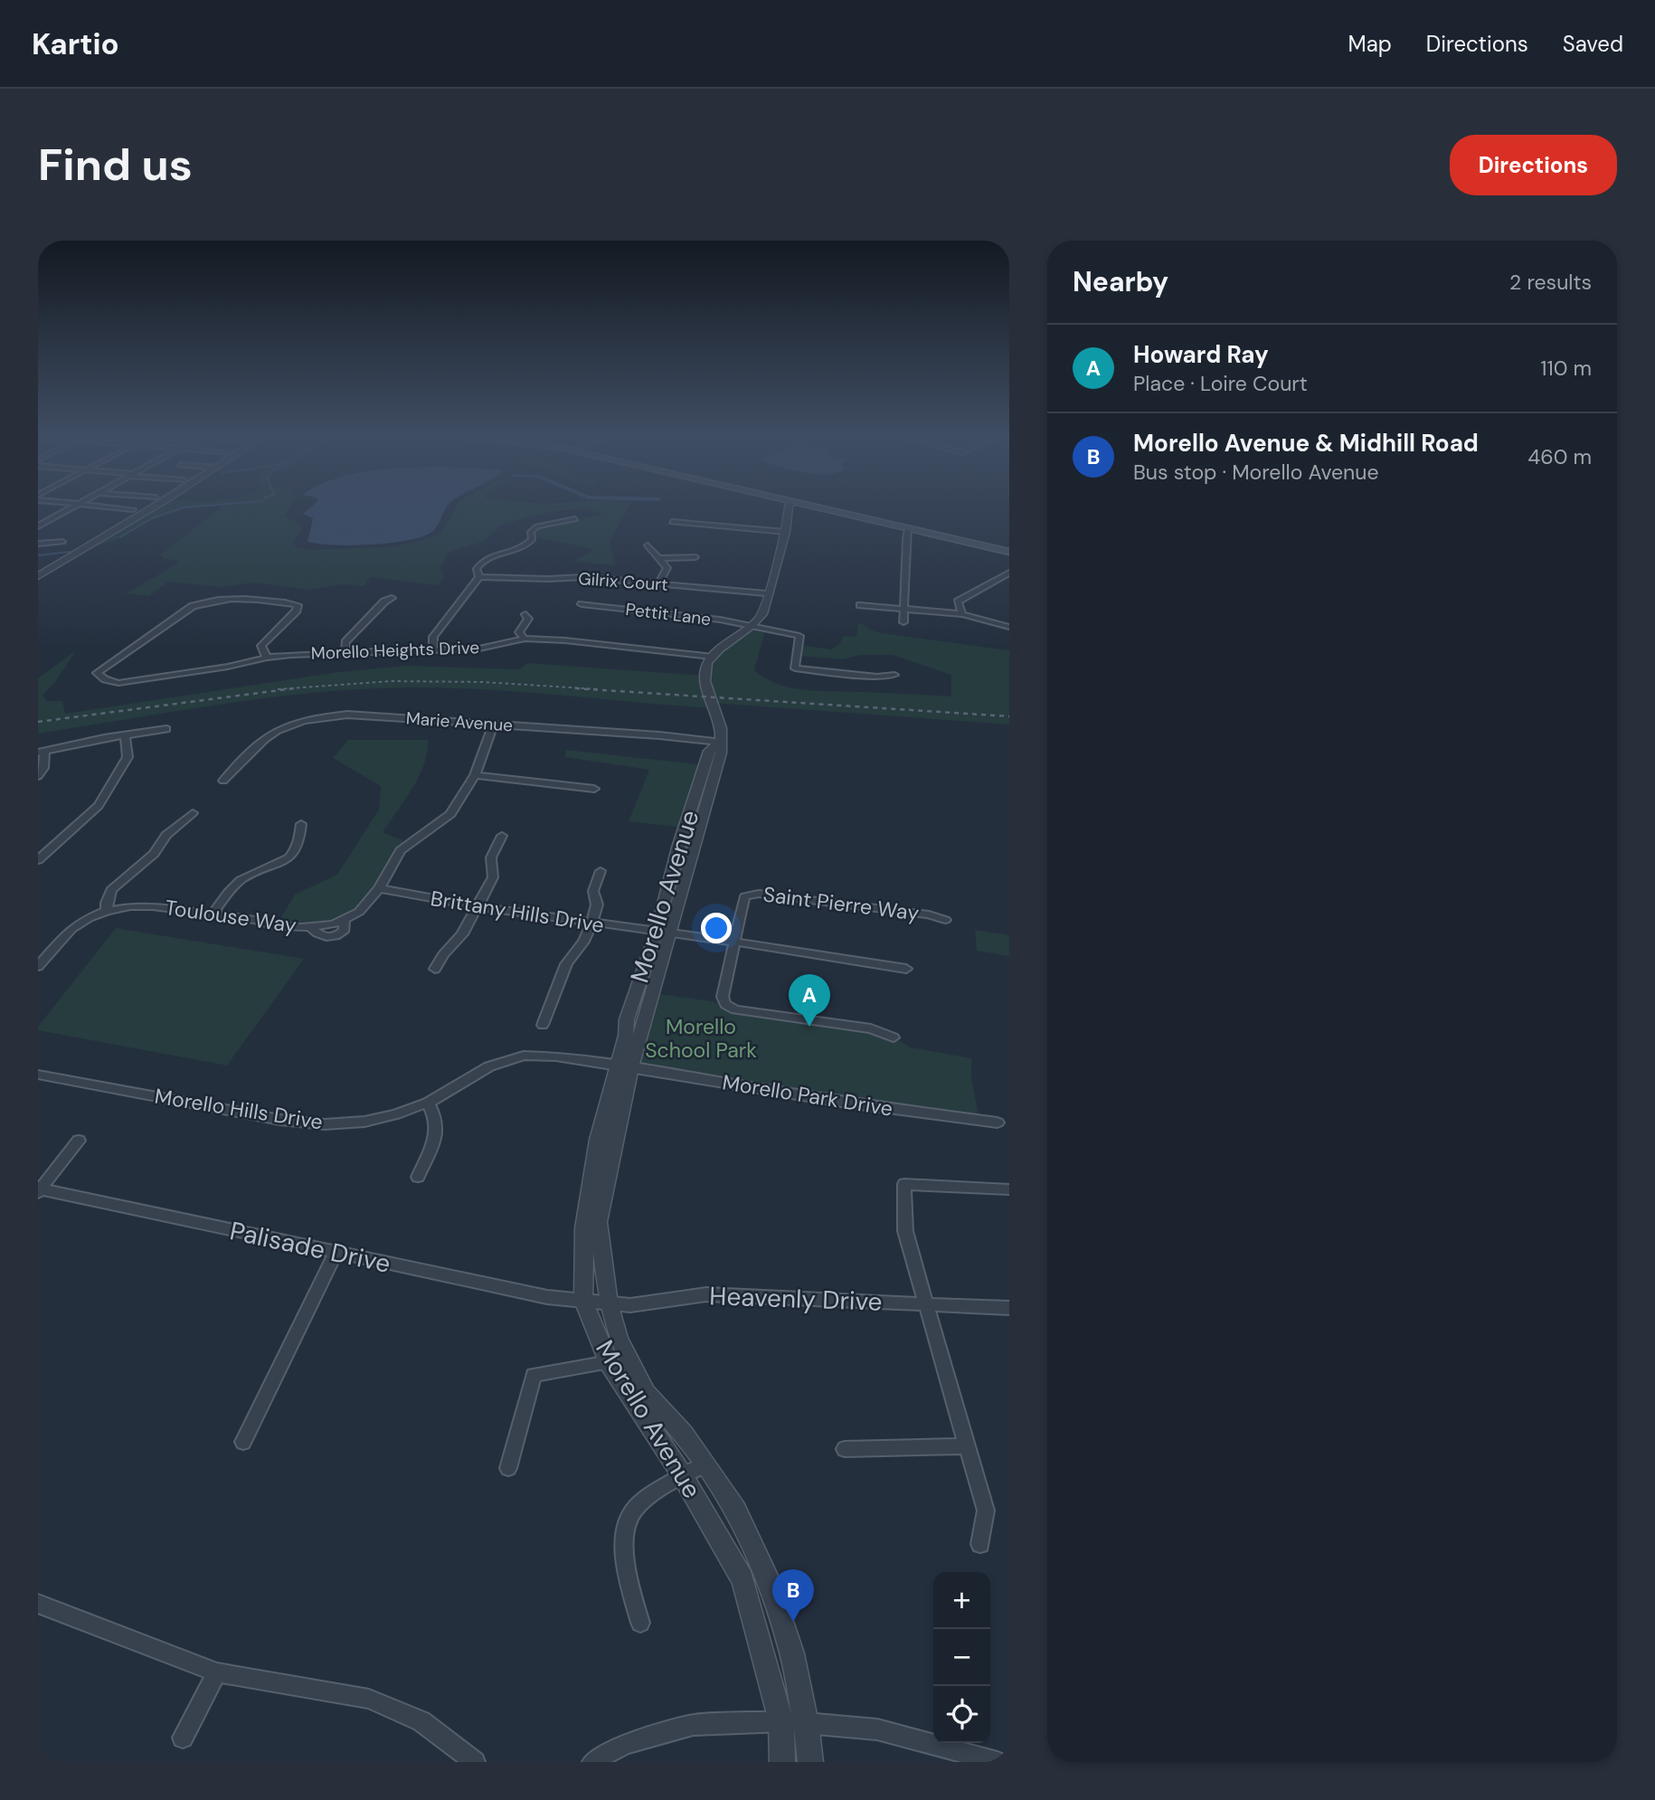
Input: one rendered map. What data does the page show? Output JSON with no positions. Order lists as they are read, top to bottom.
{
  "streets": {
    "street": [
      "Gilrix Court",
      "Pettit Lane",
      "Morello Heights Drive",
      "Marie Avenue",
      "Morello Avenue",
      "Saint Pierre Way",
      "Brittany Hills Drive",
      "Toulouse Way",
      "Morello Park Drive",
      "Morello Hills Drive",
      "Palisade Drive",
      "Heavenly Drive"
    ]
  },
  "crossings": [
    ["Morello Heights Drive", "Morello Avenue"],
    ["Marie Avenue", "Morello Avenue"],
    ["Morello Avenue", "Brittany Hills Drive"],
    ["Morello Avenue", "Morello Park Drive"],
    ["Morello Avenue", "Morello Hills Drive"],
    ["Morello Avenue", "Palisade Drive"],
    ["Morello Avenue", "Heavenly Drive"],
    ["Morello Park Drive", "Morello Hills Drive"],
    ["Palisade Drive", "Heavenly Drive"]
  ],
  "parks": ["Morello School Park"],
  "page": {
    "header": "Kartio",
    "nav": ["Map", "Directions", "Saved"],
    "buttons": "Directions",
    "title": "Find us",
    "heading": ["Nearby", "2 results"],
    "list": [
      {
        "mark": "A",
        "name": "Howard Ray",
        "note": "Place · Loire Court",
        "value": "110 m"
      },
      {
        "mark": "B",
        "name": "Morello Avenue & Midhill Road",
        "note": "Bus stop · Morello Avenue",
        "value": "460 m"
      }
    ],
    "pins": ["A", "B"],
    "map_buttons": ["+", "−"]
  }
}
